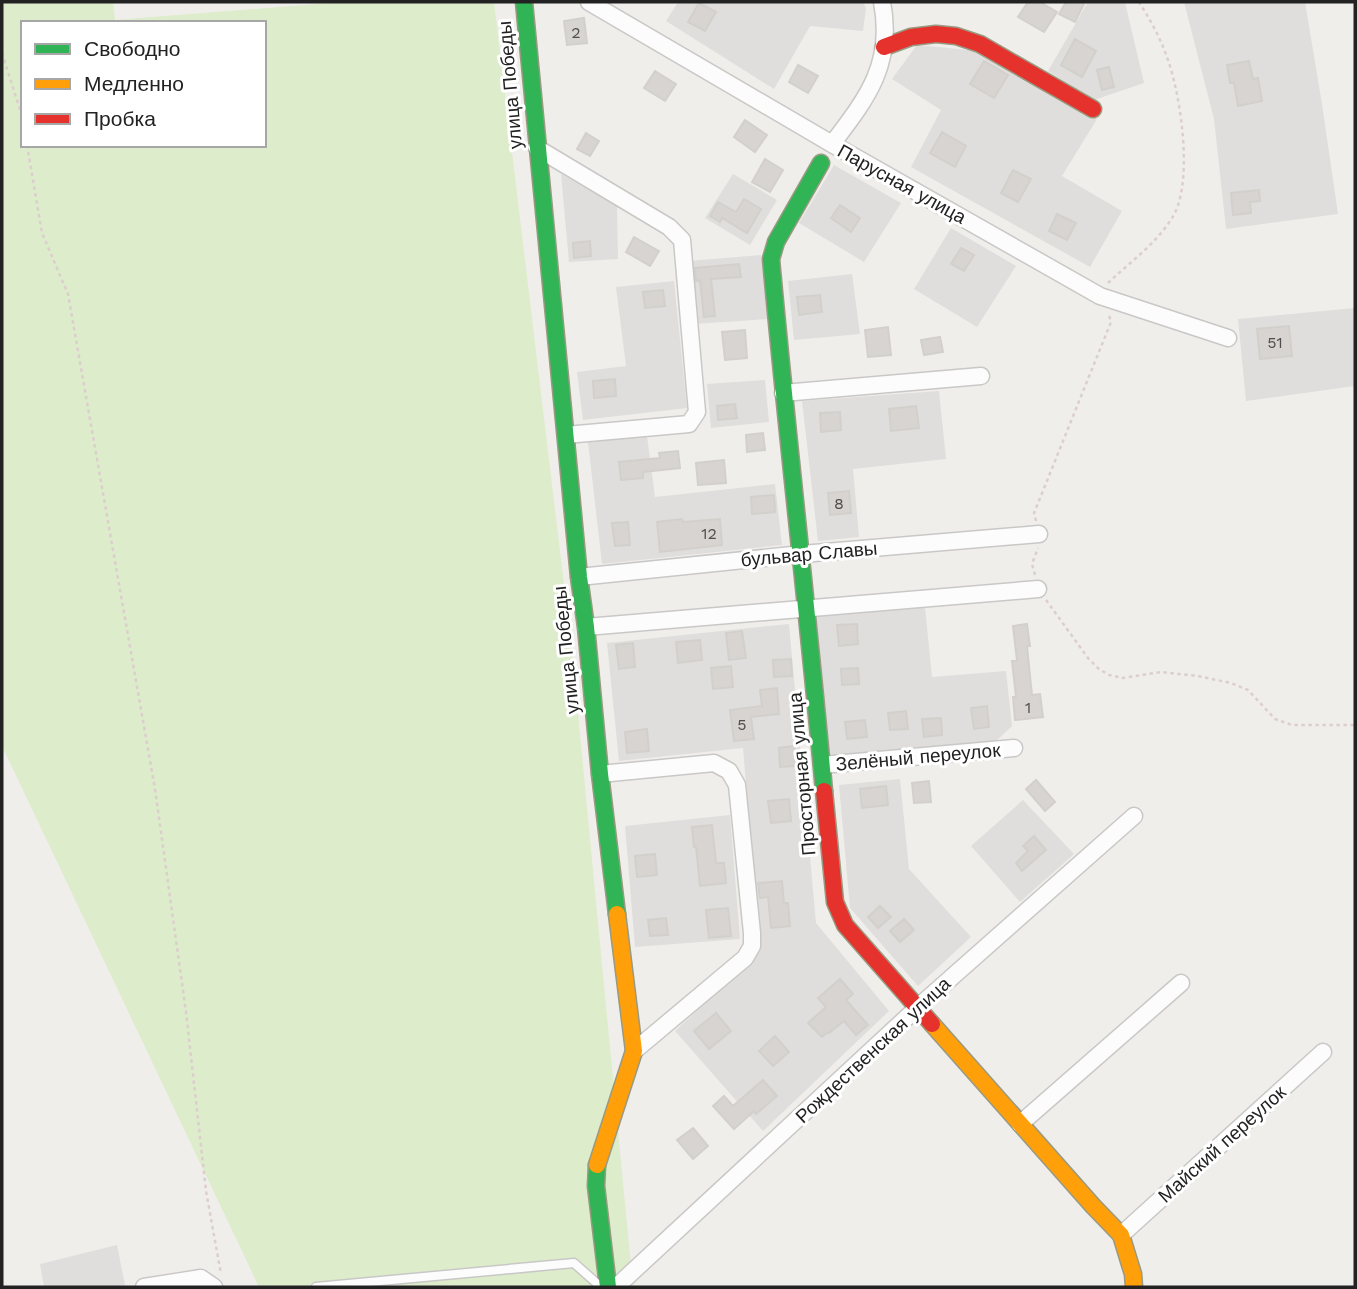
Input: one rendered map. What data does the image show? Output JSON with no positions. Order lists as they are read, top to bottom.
{
  "streets": {
    "street": [
      "улица Победы",
      "Парусная улица",
      "бульвар Славы",
      "Зелёный переулок",
      "Просторная улица",
      "Рождественская улица",
      "Майский переулок"
    ]
  },
  "crossings": [
    ["улица Победы", "бульвар Славы"],
    ["бульвар Славы", "Просторная улица"],
    ["Зелёный переулок", "Просторная улица"],
    ["Просторная улица", "Рождественская улица"],
    ["Просторная улица", "Майский переулок"]
  ],
  "house_numbers": [
    "2",
    "51",
    "8",
    "12",
    "1",
    "5"
  ],
  "legend": ["Свободно", "Медленно", "Пробка"]
}
